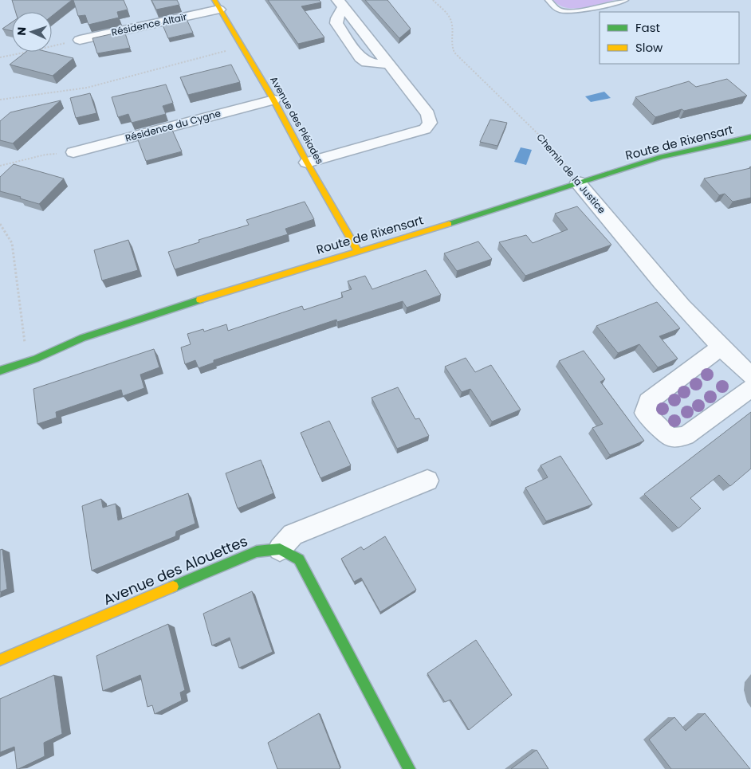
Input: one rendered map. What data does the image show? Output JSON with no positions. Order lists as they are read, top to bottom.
{
  "streets": {
    "street": [
      "Résidence Altaïr",
      "Avenue des Pléiades",
      "Résidence du Cygne",
      "Route de Rixensart",
      "Chemin de la Justice",
      "Avenue des Alouettes"
    ]
  },
  "crossings": [
    ["Résidence Altaïr", "Avenue des Pléiades"],
    ["Avenue des Pléiades", "Résidence du Cygne"],
    ["Avenue des Pléiades", "Route de Rixensart"],
    ["Route de Rixensart", "Chemin de la Justice"]
  ],
  "legend": ["Fast", "Slow"],
  "north": "left"
}
